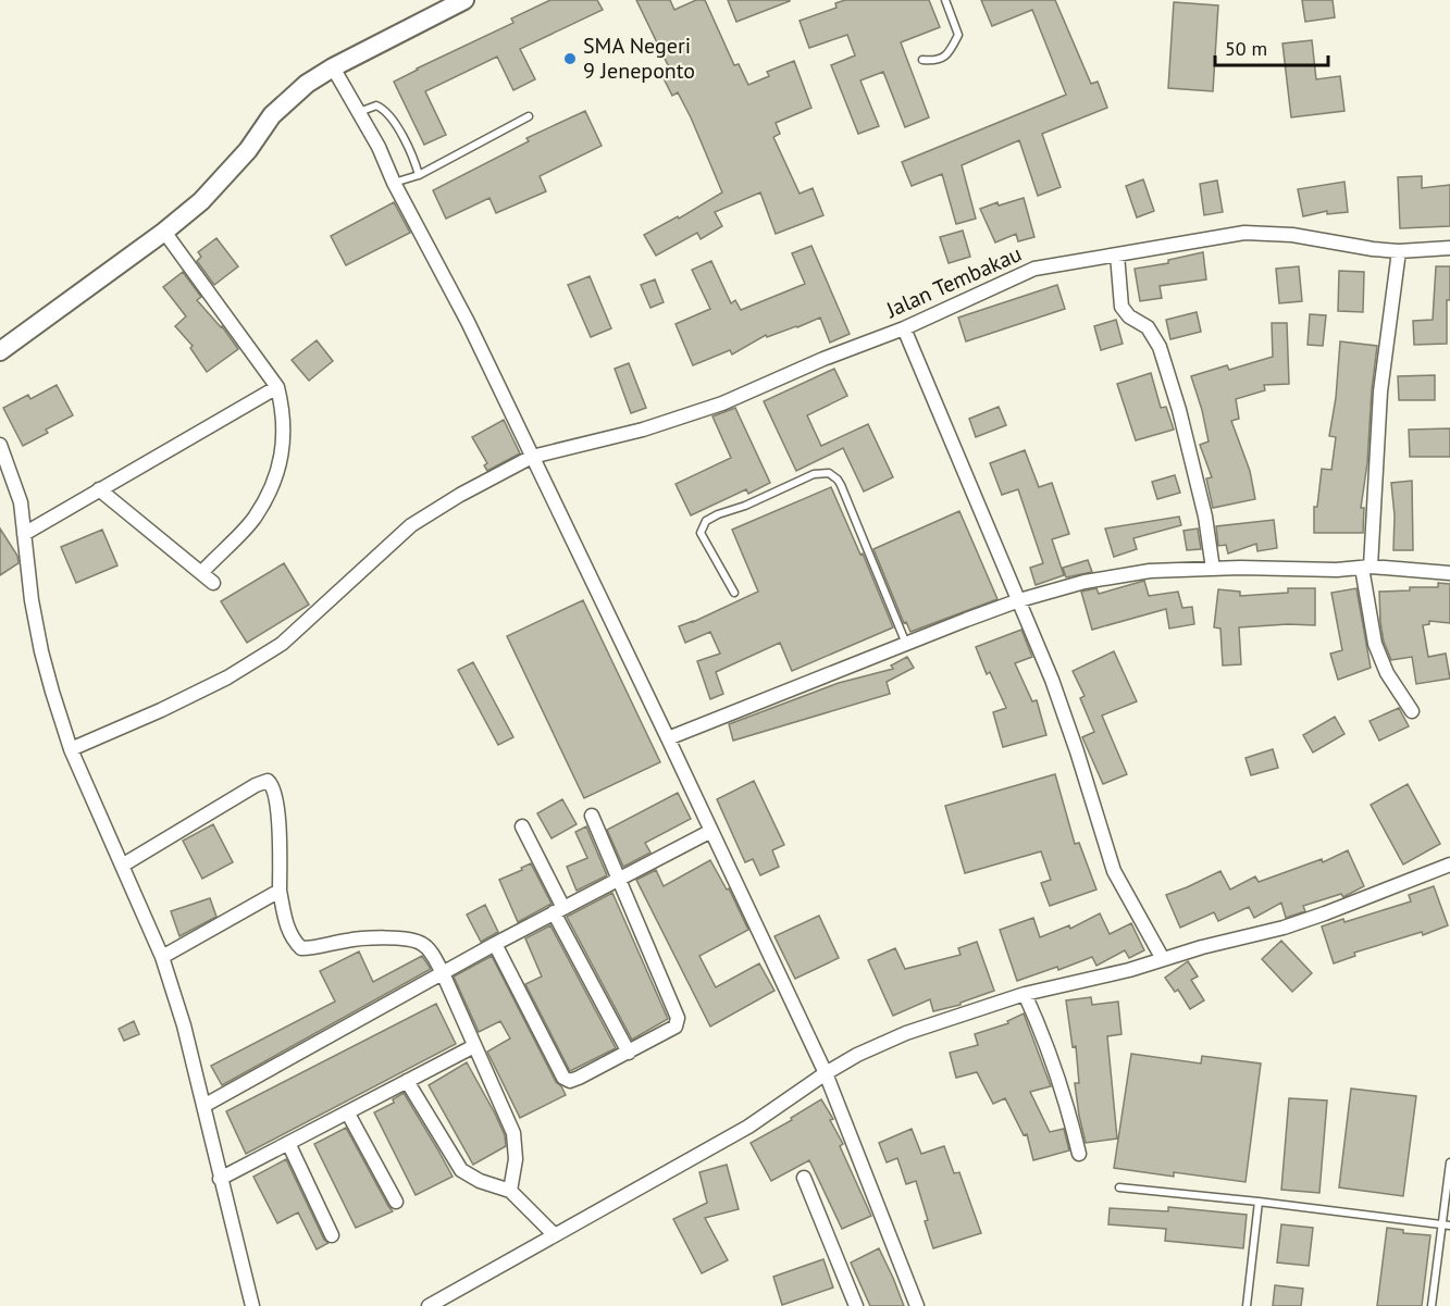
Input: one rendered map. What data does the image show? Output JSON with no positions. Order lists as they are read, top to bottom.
{
  "streets": {
    "street": ["Jalan Tembakau"]
  },
  "places": ["SMA Negeri 9 Jeneponto"],
  "scale_bar": "50 m"
}
